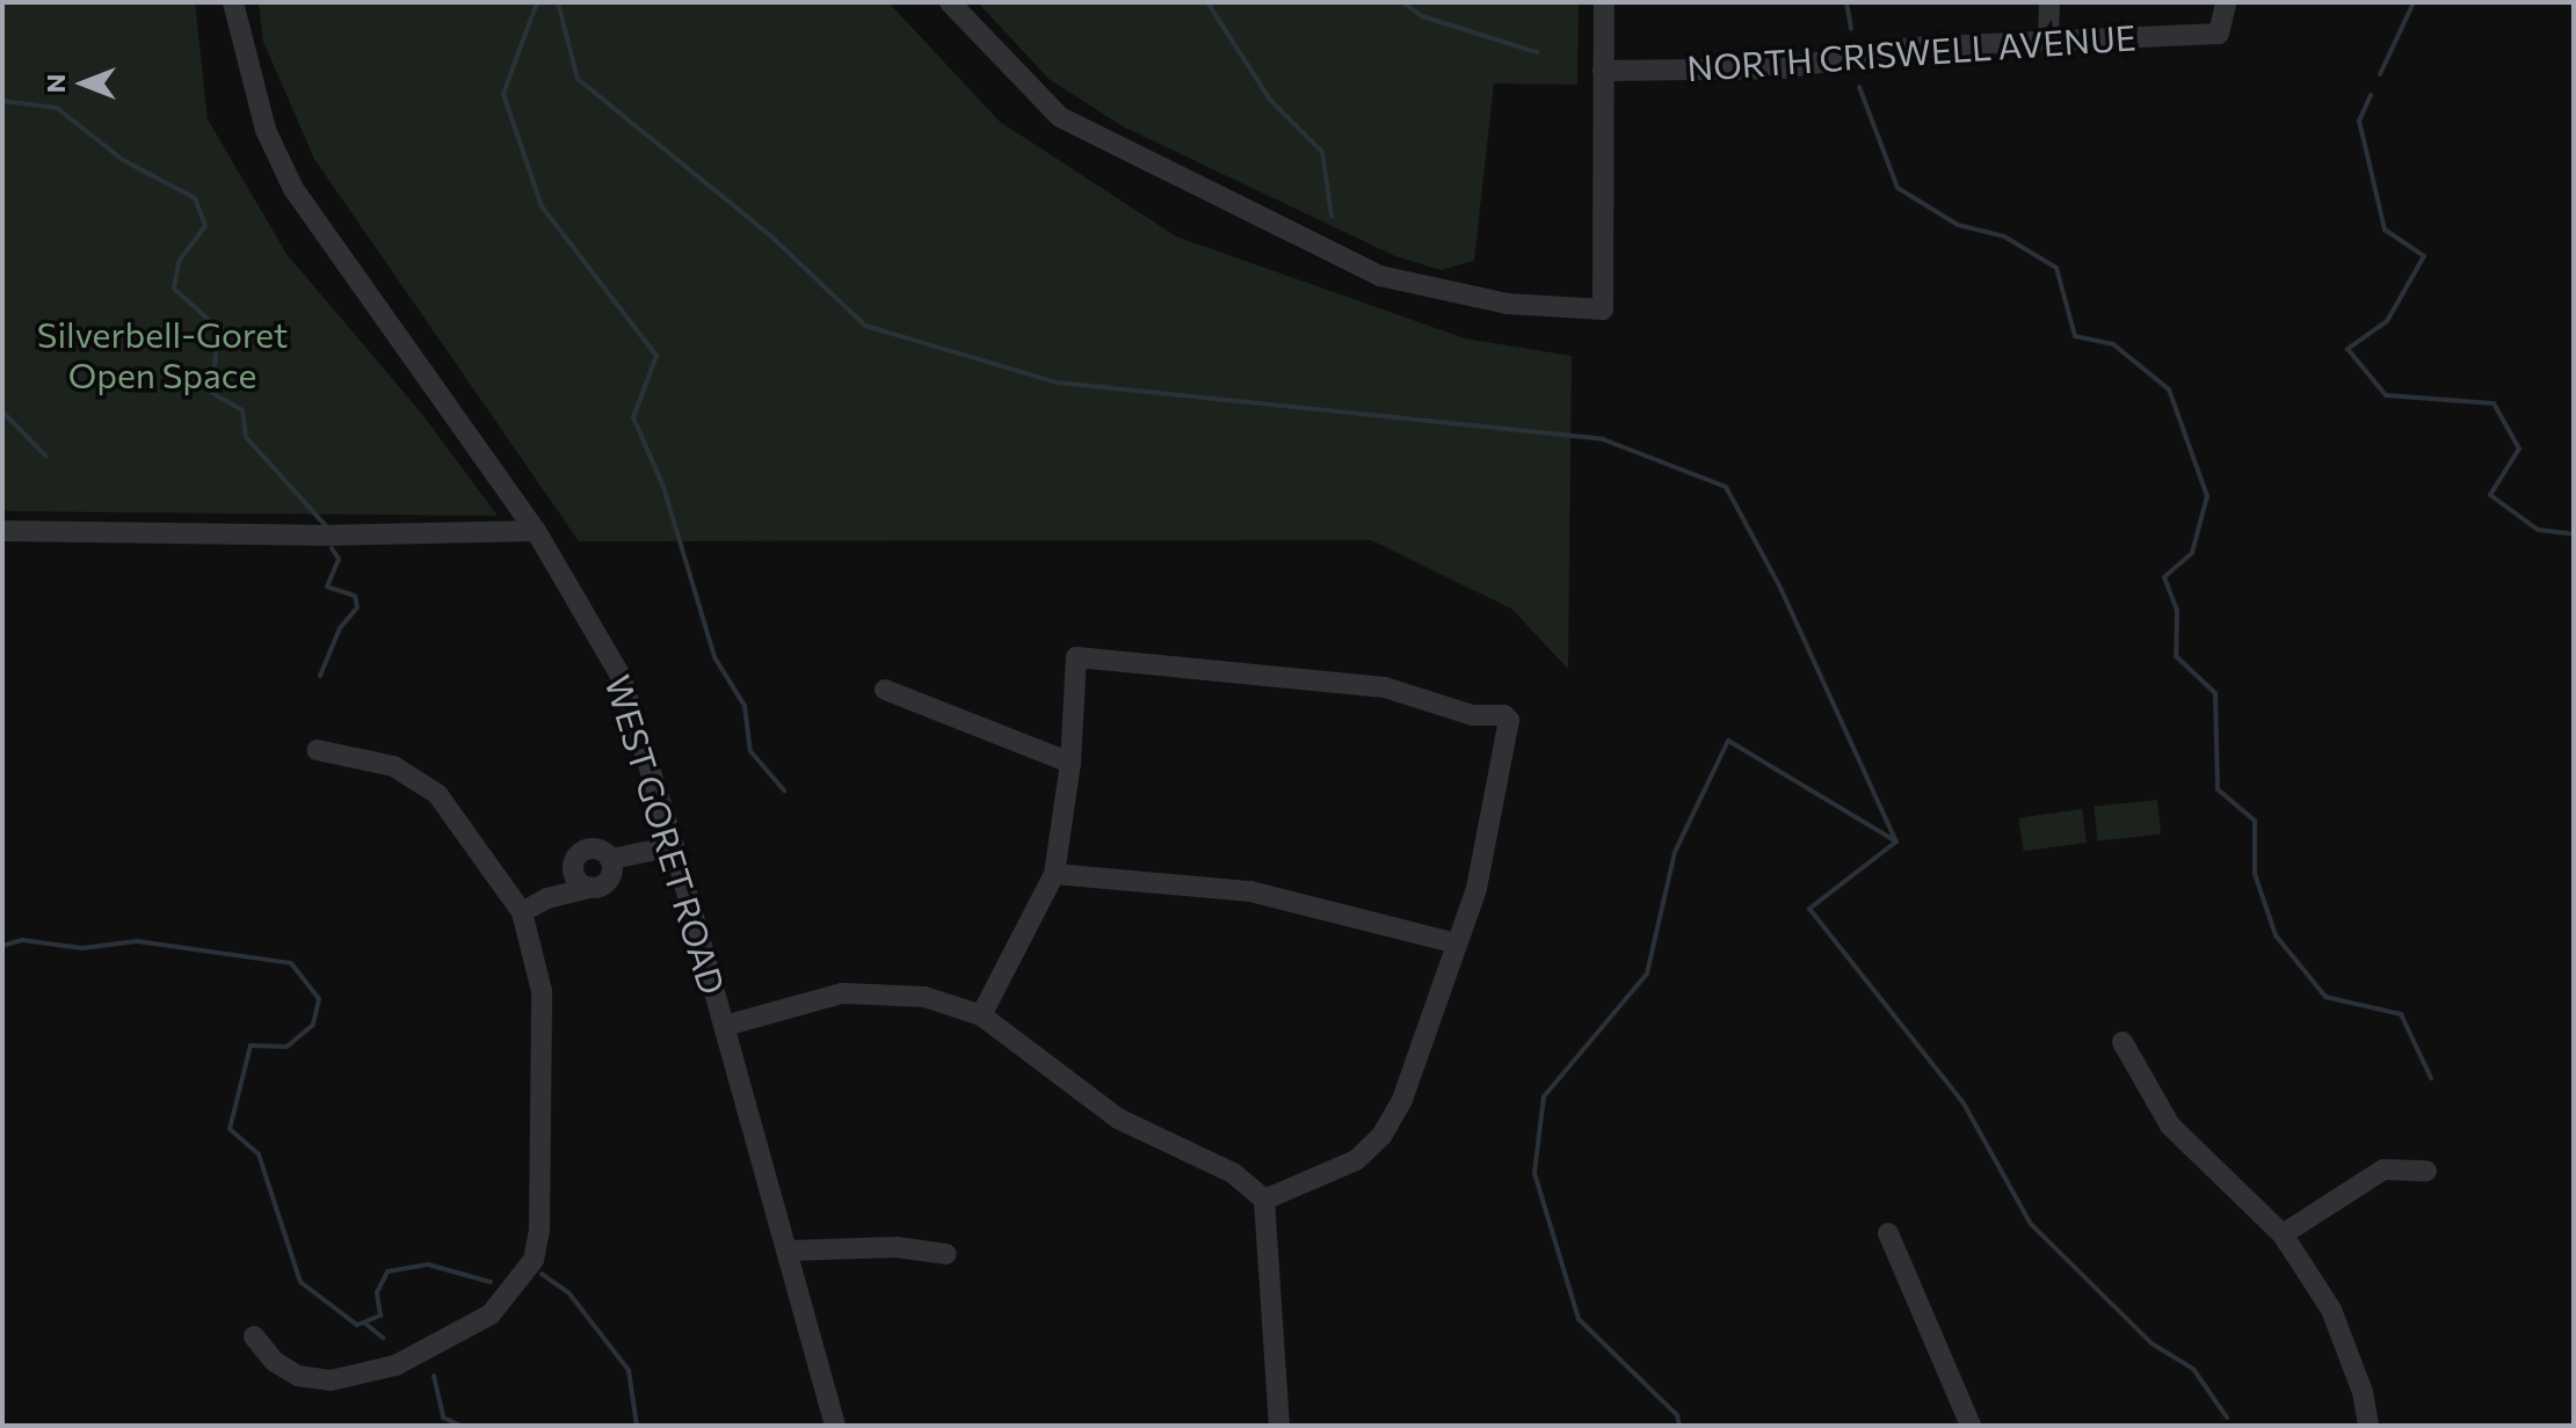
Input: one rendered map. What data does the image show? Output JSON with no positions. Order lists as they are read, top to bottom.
{
  "streets": {
    "street": ["NORTH CRISWELL AVENUE", "WEST GORET ROAD"]
  },
  "parks": ["Silverbell-Goret Open Space"],
  "north": "left"
}
